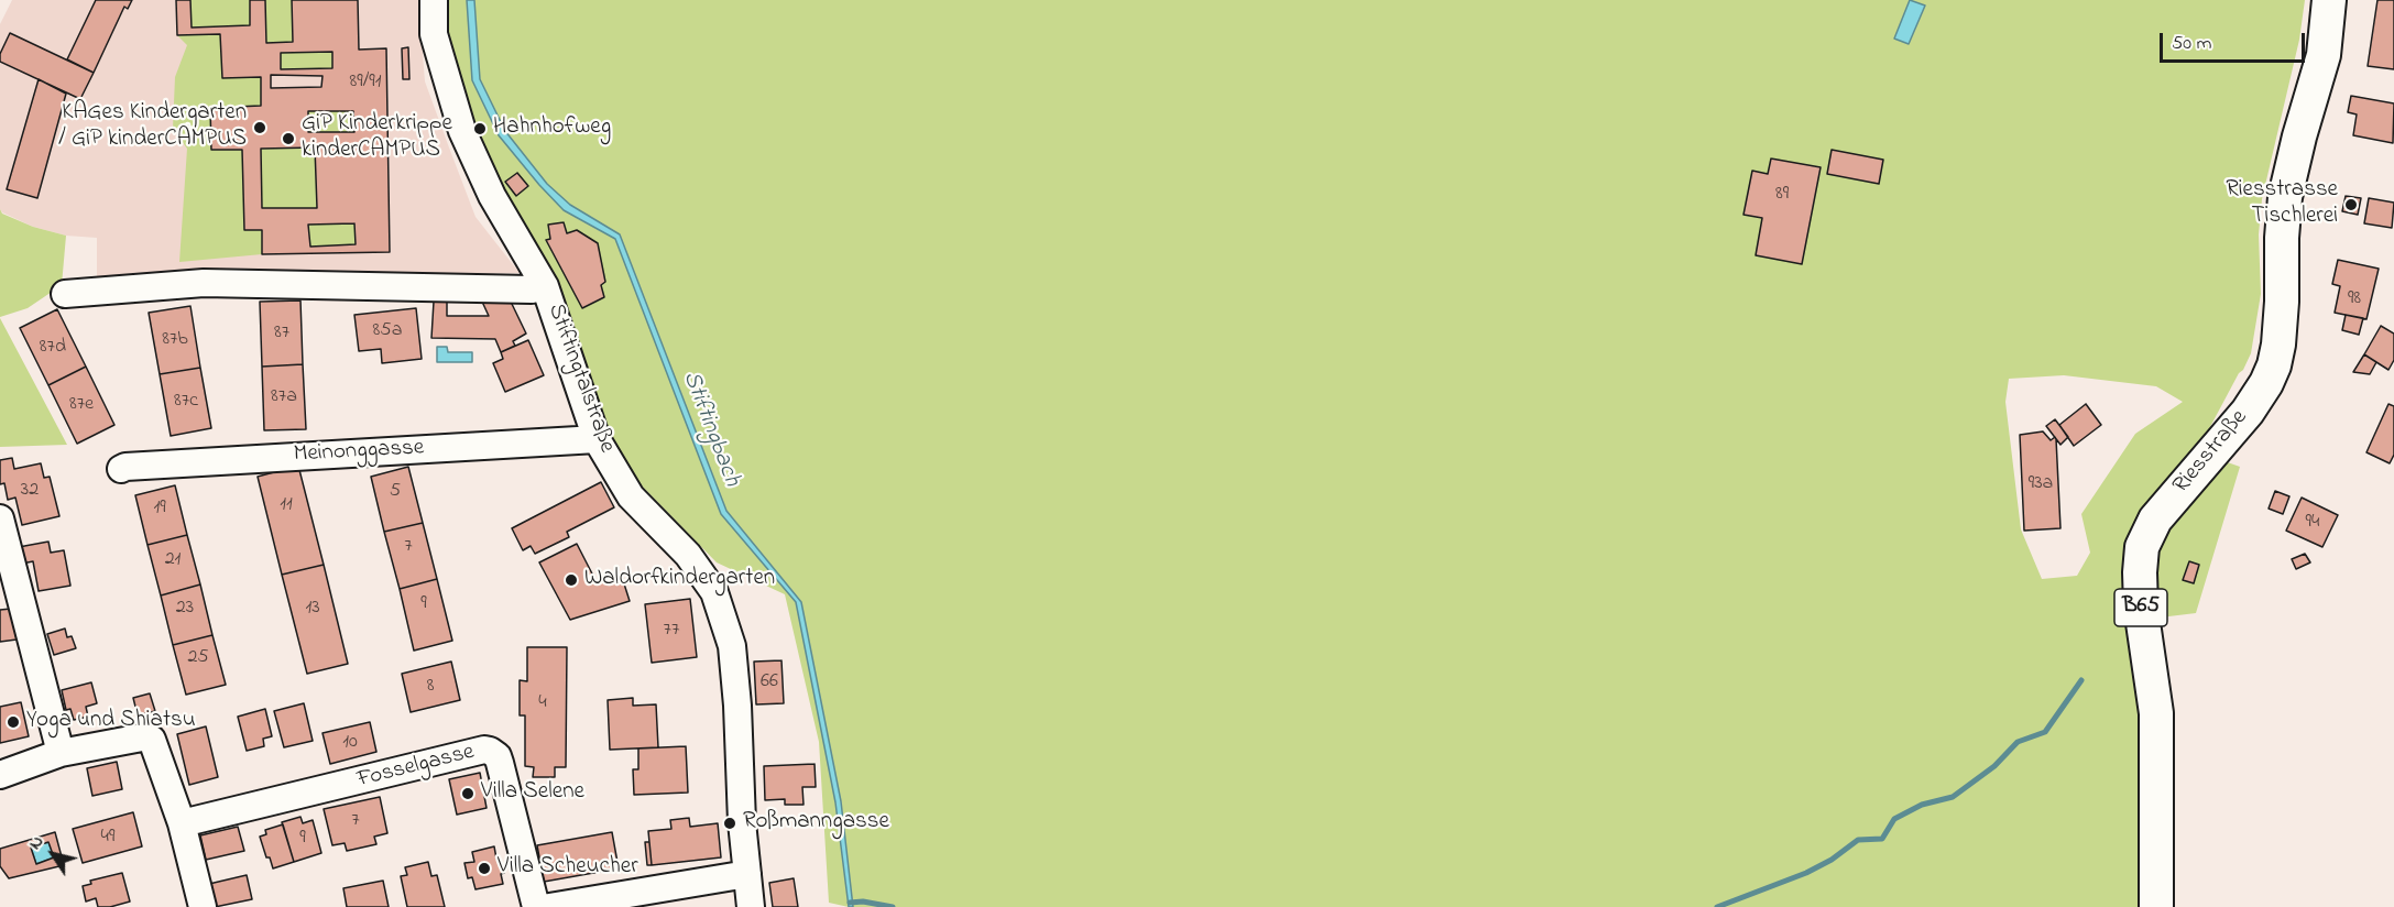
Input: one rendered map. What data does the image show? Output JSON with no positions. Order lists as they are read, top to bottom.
{
  "streets": {
    "main road": ["Riesstraße", "B65"],
    "street": ["Stiftingtalstraße", "Meinonggasse", "Fosselgasse"]
  },
  "crossings": [
    ["Stiftingtalstraße", "Meinonggasse"]
  ],
  "water": ["Stiftingbach"],
  "places": [
    "KAGes Kindergarten / GiP kinderCAMPUS",
    "Hahnhofweg",
    "GiP Kinderkrippe kinderCAMPUS",
    "Riesstrasse Tischlerei",
    "Waldorfkindergarten",
    "Yoga und Shiatsu",
    "Villa Selene",
    "Roßmanngasse",
    "Villa Scheucher"
  ],
  "house_numbers": [
    "89/91",
    "89",
    "98",
    "85a",
    "87",
    "87b",
    "87d",
    "87a",
    "87c",
    "87e",
    "93a",
    "32",
    "5",
    "11",
    "19",
    "94",
    "7",
    "21",
    "9",
    "23",
    "13",
    "77",
    "25",
    "66",
    "8",
    "4",
    "10",
    "7",
    "49",
    "9"
  ],
  "scale_bar": "50 m",
  "north": "top left"
}
